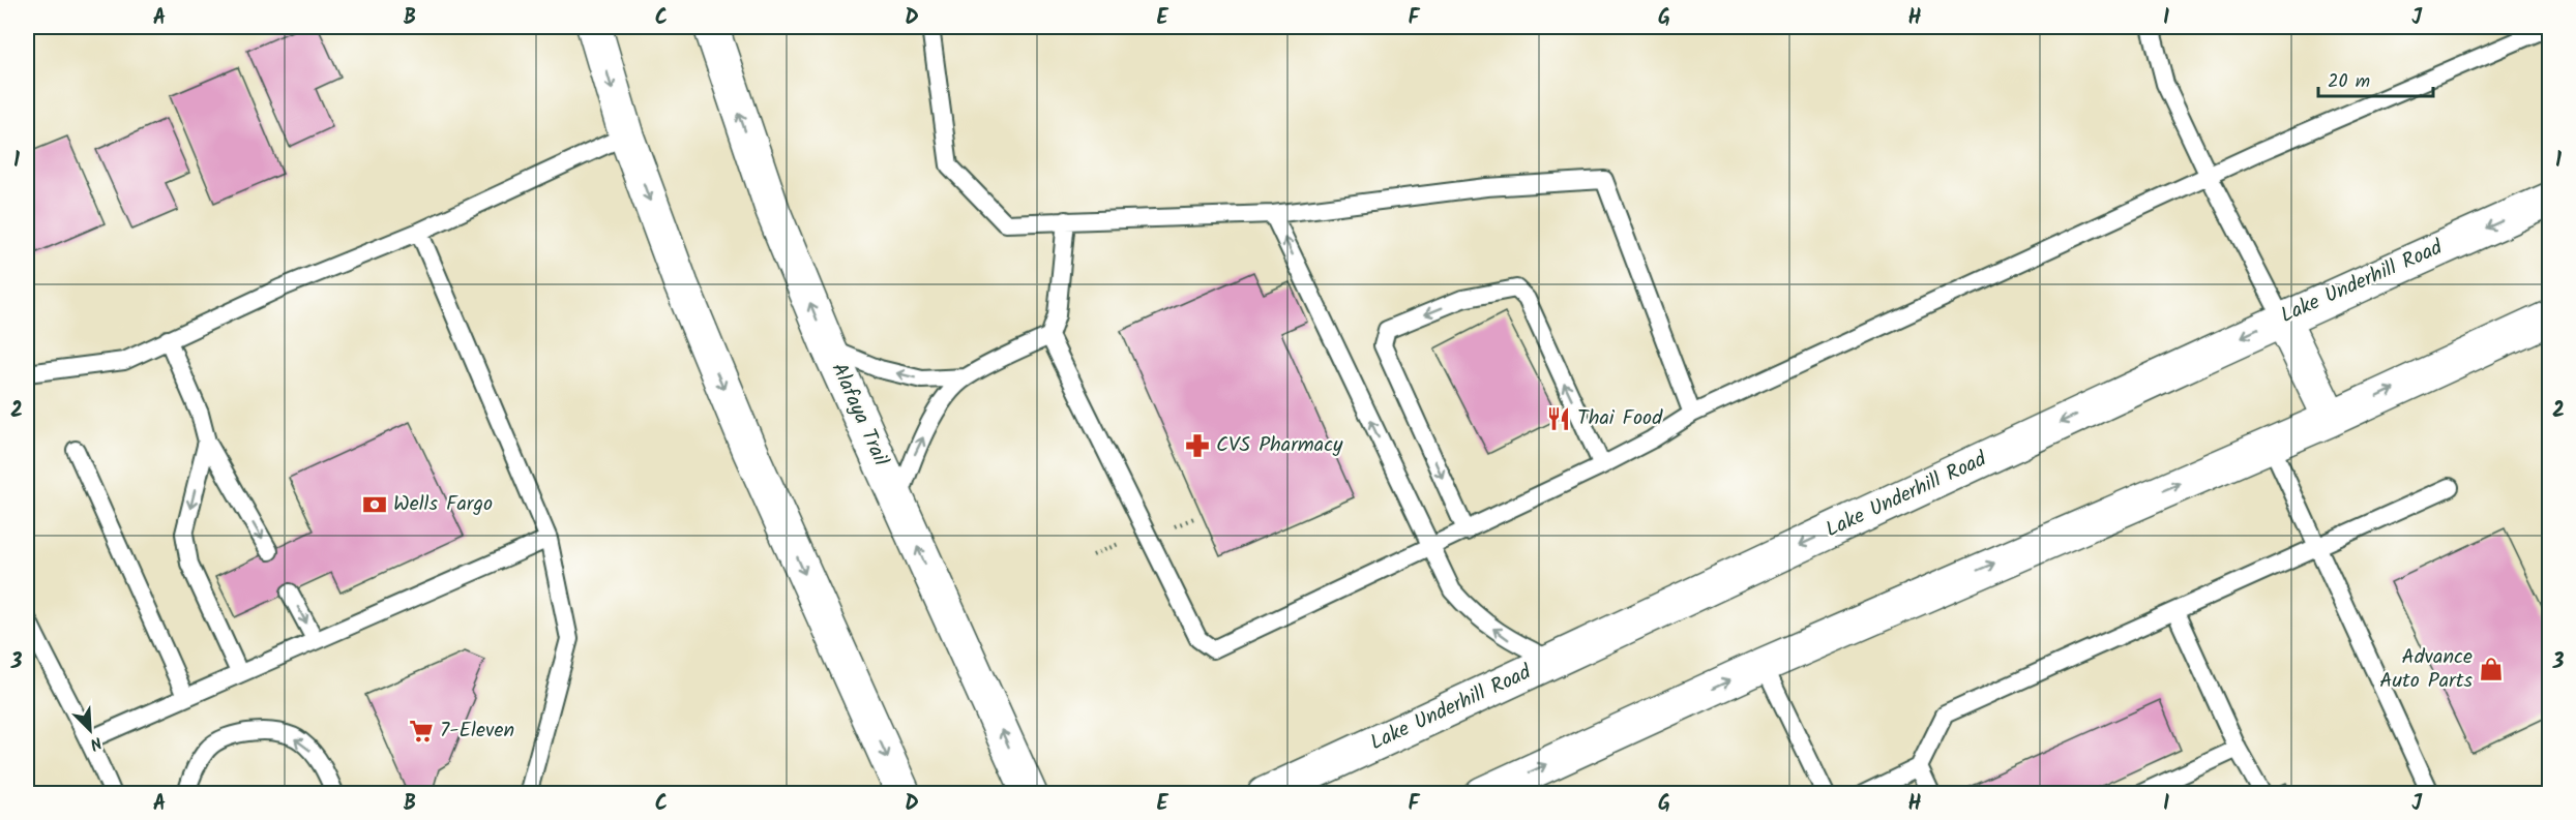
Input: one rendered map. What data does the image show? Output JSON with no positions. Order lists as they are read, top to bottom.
{
  "streets": {
    "street": ["Lake Underhill Road", "Alafaya Trail"]
  },
  "places": {
    "restaurant": ["Thai Food"],
    "pharmacy": ["CVS Pharmacy"],
    "bank": ["Wells Fargo"],
    "shop": ["Advance Auto Parts"],
    "supermarket": ["7-Eleven"]
  },
  "scale_bar": "20 m",
  "north": "bottom right",
  "grid": {
    "columns": [
      "A",
      "B",
      "C",
      "D",
      "E",
      "F",
      "G",
      "H",
      "I",
      "J"
    ],
    "rows": ["1", "2", "3"]
  }
}
